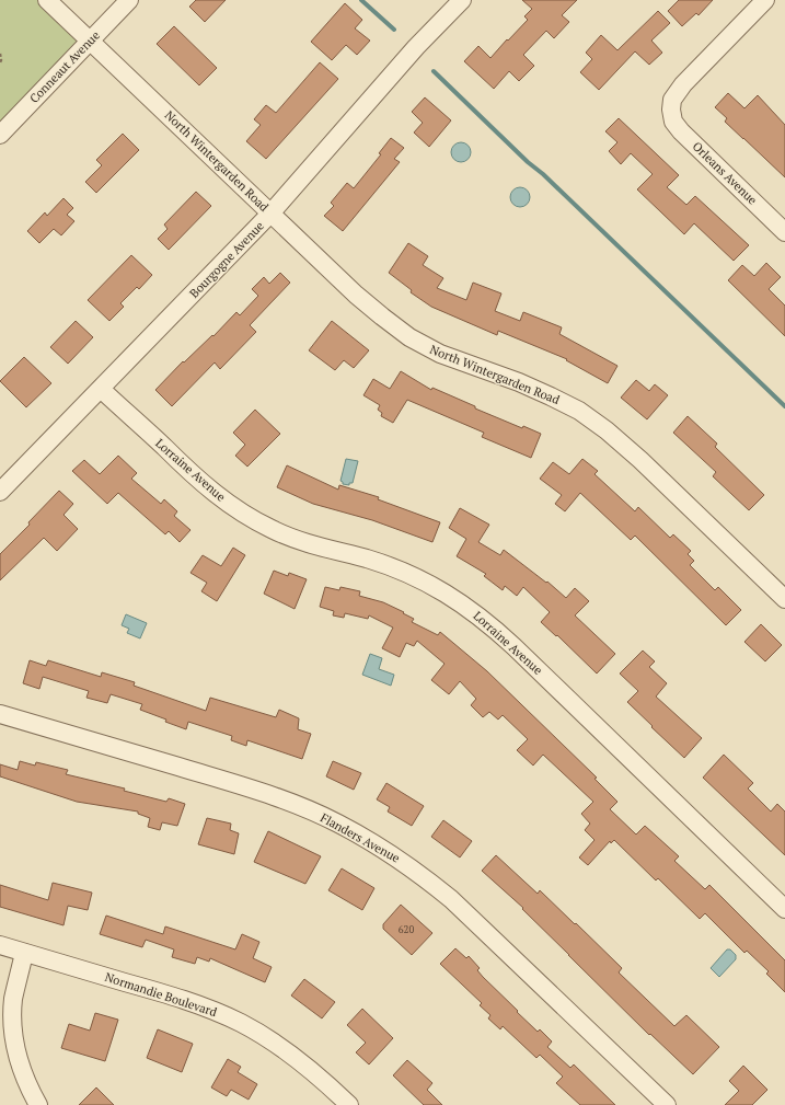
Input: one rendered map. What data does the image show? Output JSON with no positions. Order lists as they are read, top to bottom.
{
  "streets": {
    "street": [
      "Conneaut Avenue",
      "North Wintergarden Road",
      "Orleans Avenue",
      "Bourgogne Avenue",
      "Lorraine Avenue",
      "Flanders Avenue",
      "Normandie Boulevard"
    ]
  },
  "crossings": [
    ["Conneaut Avenue", "North Wintergarden Road"],
    ["North Wintergarden Road", "Bourgogne Avenue"],
    ["Bourgogne Avenue", "Lorraine Avenue"]
  ],
  "house_numbers": ["620"]
}
